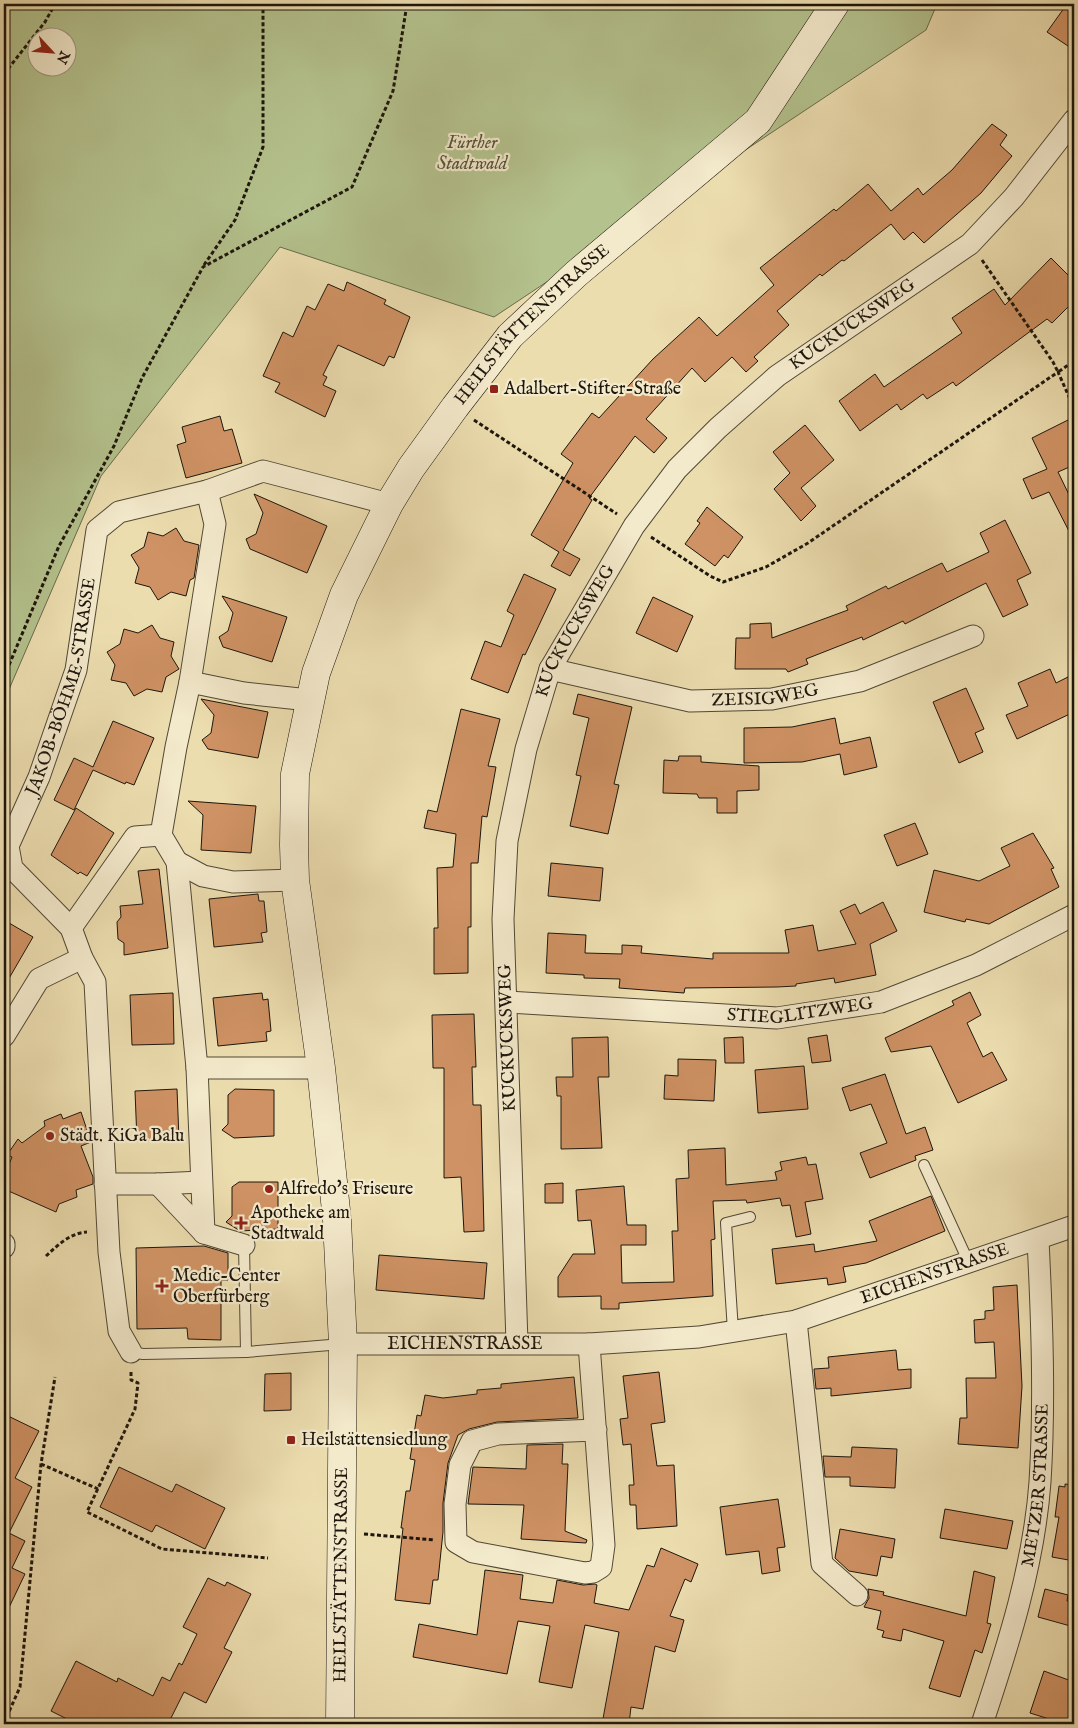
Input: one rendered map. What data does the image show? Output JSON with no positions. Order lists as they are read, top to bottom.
{
  "streets": {
    "street": [
      "KUCKUCKSWEG",
      "HEILSTÄTTENSTRASSE",
      "JAKOB-BÖHME-STRASSE",
      "ZEISIGWEG",
      "STIEGLITZWEG",
      "EICHENSTRASSE",
      "METZER STRASSE"
    ]
  },
  "crossings": [
    ["KUCKUCKSWEG", "ZEISIGWEG"],
    ["KUCKUCKSWEG", "STIEGLITZWEG"],
    ["KUCKUCKSWEG", "EICHENSTRASSE"],
    ["HEILSTÄTTENSTRASSE", "JAKOB-BÖHME-STRASSE"],
    ["HEILSTÄTTENSTRASSE", "EICHENSTRASSE"],
    ["EICHENSTRASSE", "METZER STRASSE"]
  ],
  "parks": ["Fürther Stadtwald"],
  "places": {
    "transit": ["Adalbert-Stifter-Straße", "Heilstättensiedlung"],
    "other": ["Städt. KiGa Balu", "Alfredo's Friseure"],
    "health": ["Apotheke am Stadtwald", "Medic-Center Oberfürberg"]
  },
  "north": "bottom right"
}
